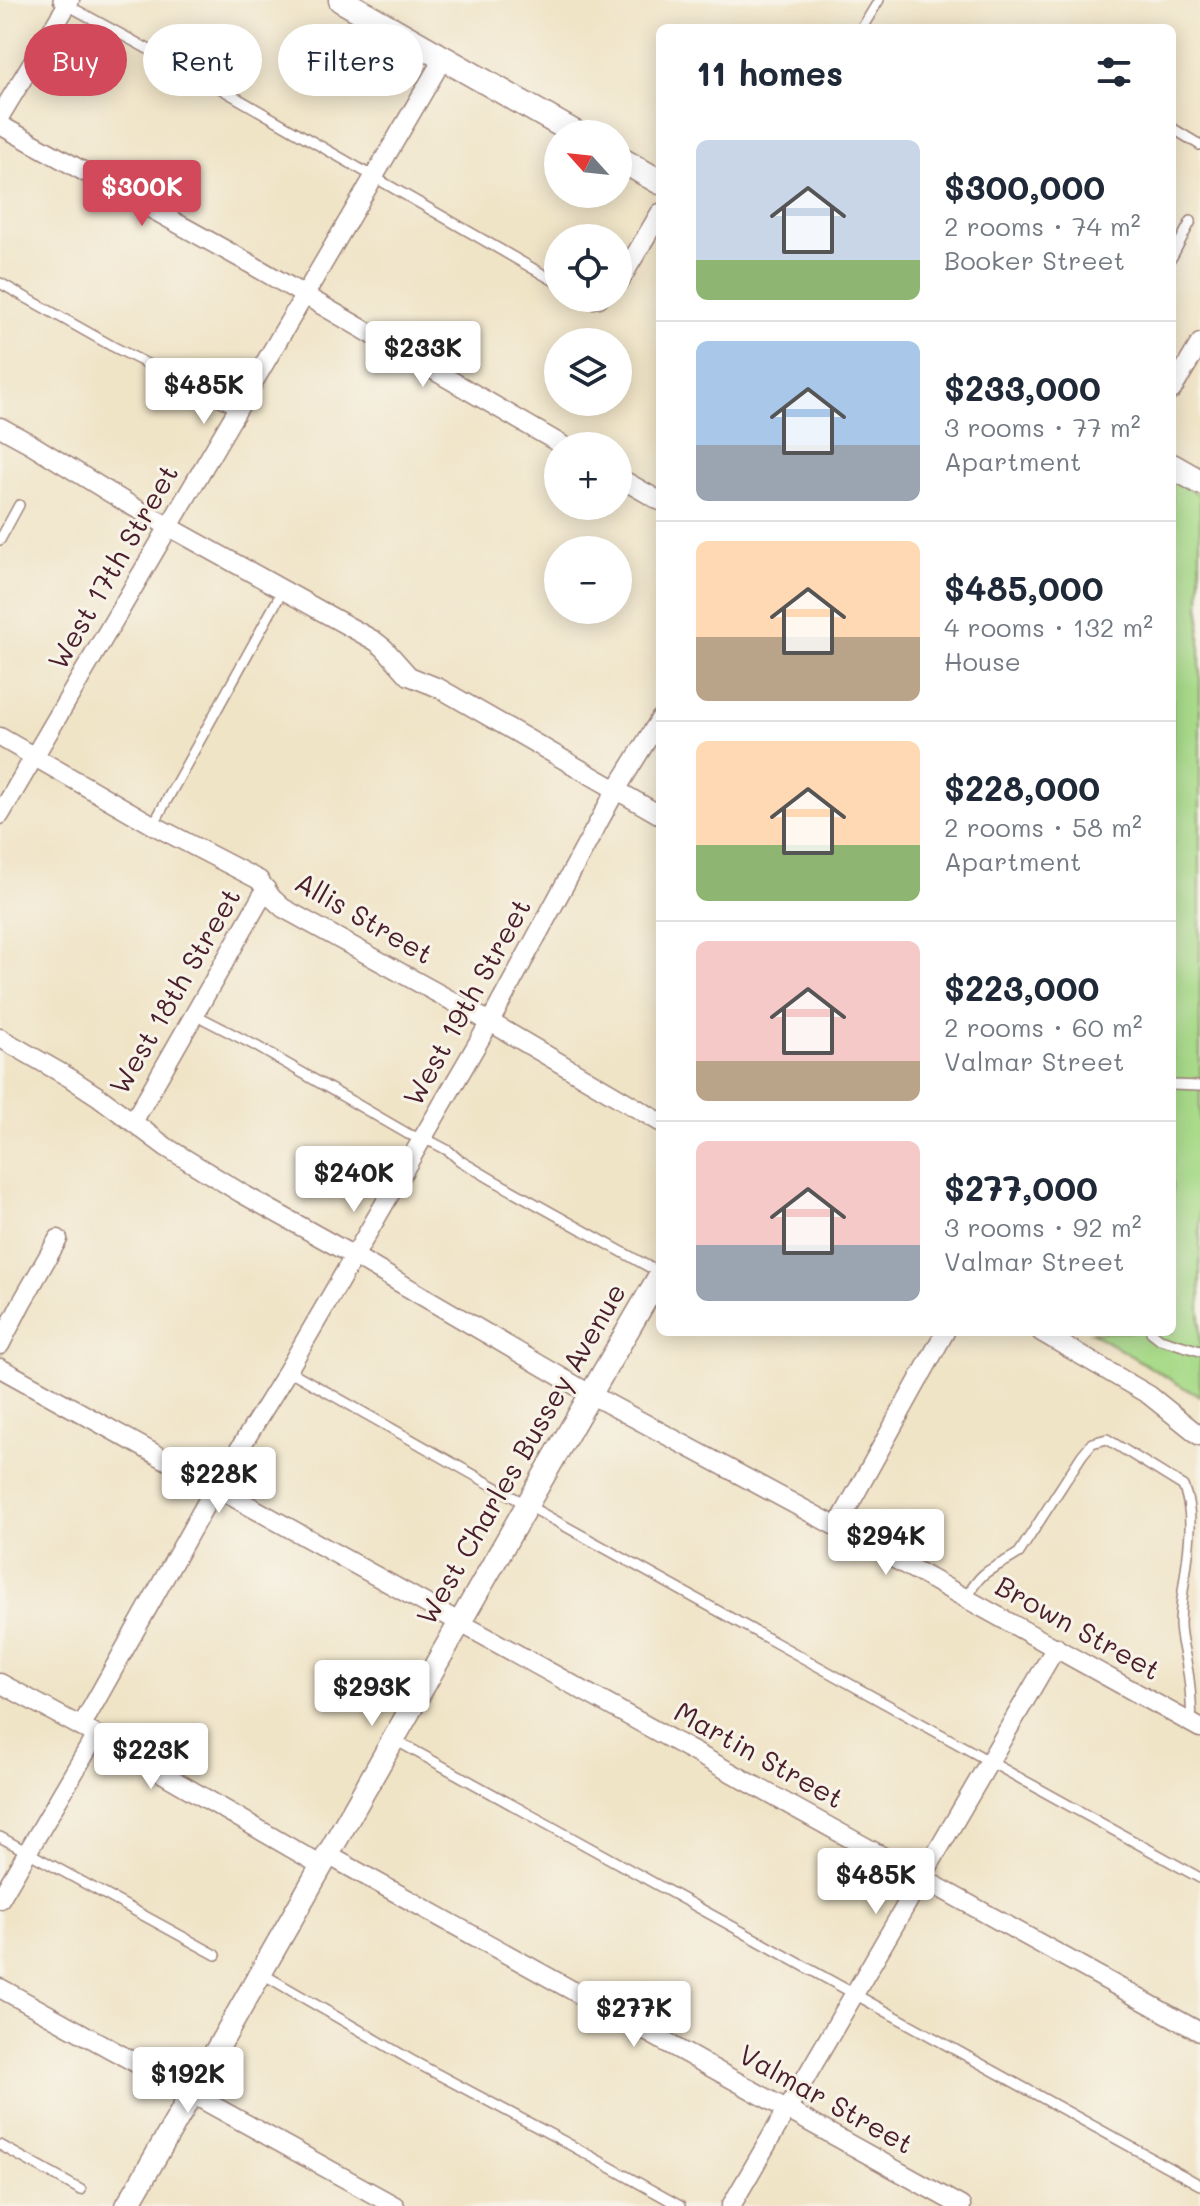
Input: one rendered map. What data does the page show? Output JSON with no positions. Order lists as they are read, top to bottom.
{
  "streets": {
    "street": [
      "West 17th Street",
      "Allis Street",
      "West 18th Street",
      "West 19th Street",
      "West Charles Bussey Avenue",
      "Brown Street",
      "Martin Street",
      "Valmar Street"
    ]
  },
  "crossings": [
    ["West 17th Street", "Allis Street"],
    ["Allis Street", "West 18th Street"],
    ["Allis Street", "West 19th Street"],
    ["West 18th Street", "Brown Street"],
    ["West 19th Street", "Brown Street"],
    ["West 19th Street", "Martin Street"],
    ["West 19th Street", "Valmar Street"],
    ["West Charles Bussey Avenue", "Brown Street"],
    ["West Charles Bussey Avenue", "Martin Street"],
    ["West Charles Bussey Avenue", "Valmar Street"]
  ],
  "north": "top left",
  "page": {
    "chip": ["Buy", "Rent", "Filters"],
    "heading": "11 homes",
    "map_buttons": ["+", "−"],
    "list": [
      {
        "name": "$300,000",
        "note": "2 rooms · 74 m² · Booker Street"
      },
      {
        "name": "$233,000",
        "note": "3 rooms · 77 m² · Apartment"
      },
      {
        "name": "$485,000",
        "note": "4 rooms · 132 m² · House"
      },
      {
        "name": "$228,000",
        "note": "2 rooms · 58 m² · Apartment"
      },
      {
        "name": "$223,000",
        "note": "2 rooms · 60 m² · Valmar Street"
      },
      {
        "name": "$277,000",
        "note": "3 rooms · 92 m² · Valmar Street"
      }
    ],
    "price": [
      "$300K",
      "$233K",
      "$485K",
      "$240K",
      "$228K",
      "$294K",
      "$293K",
      "$223K",
      "$485K",
      "$277K",
      "$192K"
    ]
  }
}
